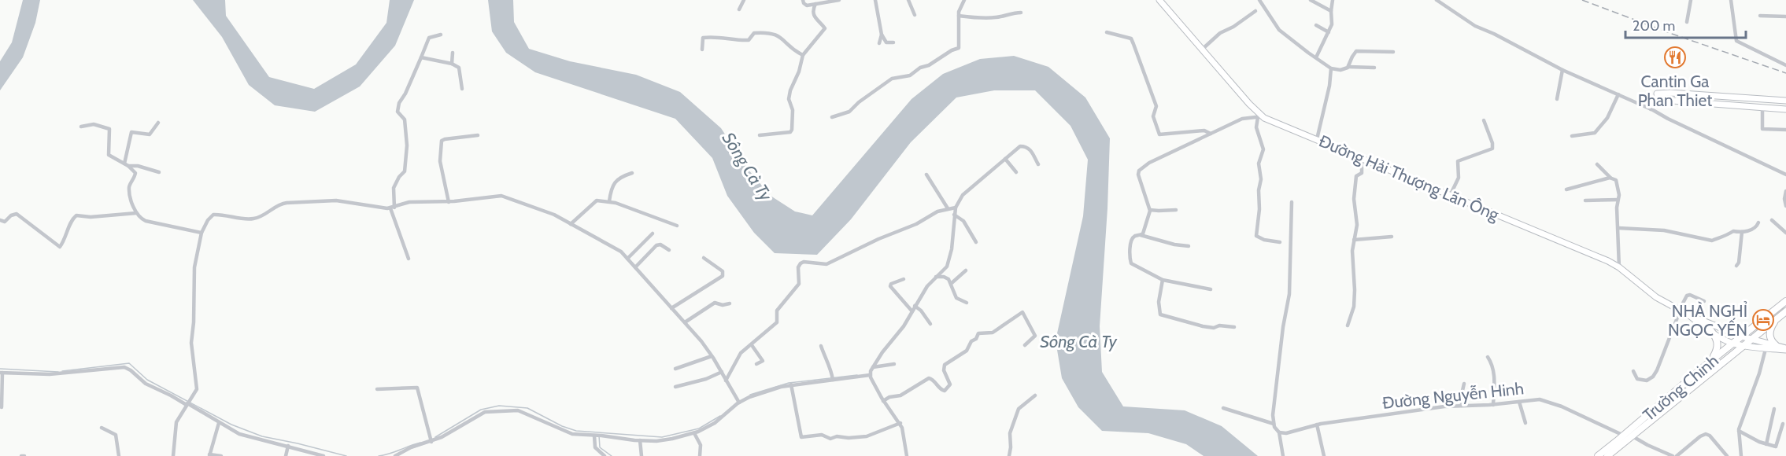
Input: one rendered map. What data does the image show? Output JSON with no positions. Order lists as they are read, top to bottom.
{
  "streets": {
    "highway": ["Trường Chinh"],
    "street": ["Đường Hải Thượng Lãn Ông", "Đường Nguyễn Hinh"]
  },
  "crossings": [
    ["Đường Hải Thượng Lãn Ông", "Trường Chinh"],
    ["Trường Chinh", "Đường Nguyễn Hinh"]
  ],
  "water": ["Sông Cà Ty"],
  "places": {
    "restaurant": ["Cantin Ga Phan Thiet"],
    "hotel": ["NHÀ NGHỈ NGỌC YẾN"]
  },
  "scale_bar": "200 m"
}
